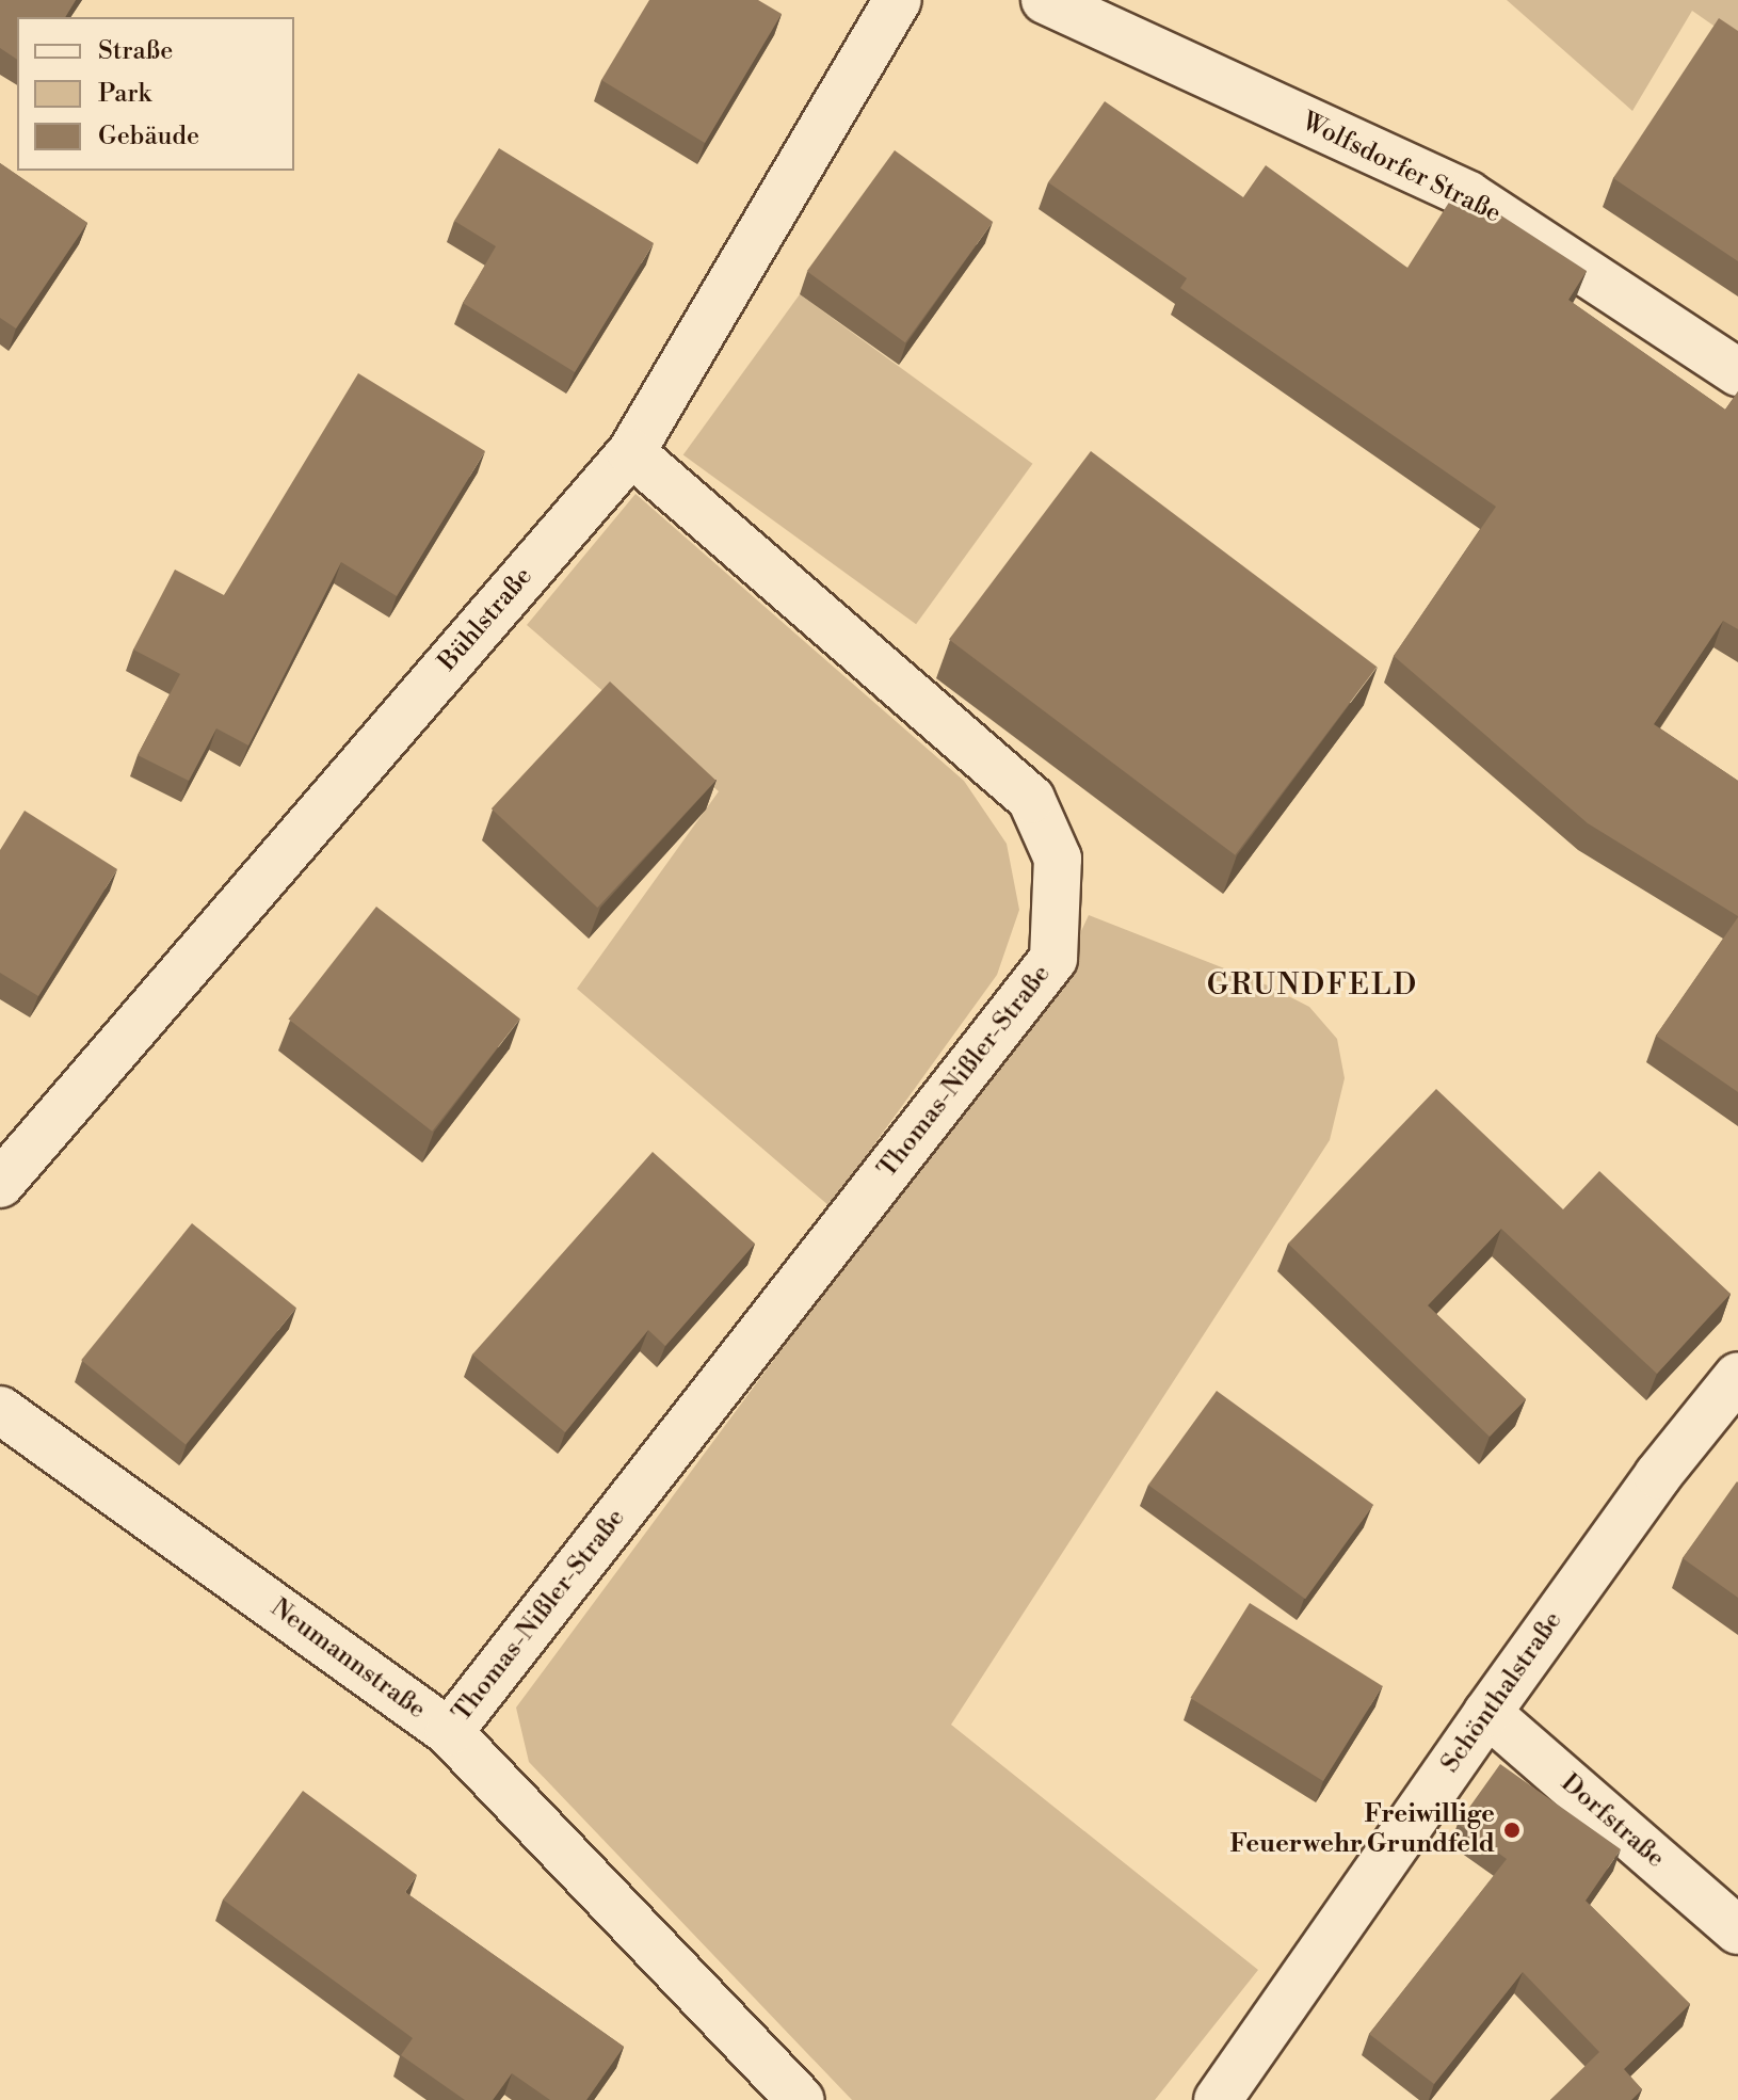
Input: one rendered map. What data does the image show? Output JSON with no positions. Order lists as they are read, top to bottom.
{
  "streets": {
    "street": [
      "Wolfsdorfer Straße",
      "Bühlstraße",
      "Thomas-Nißler-Straße",
      "Neumannstraße",
      "Schönthalstraße",
      "Dorfstraße"
    ]
  },
  "crossings": [
    ["Bühlstraße", "Thomas-Nißler-Straße"],
    ["Thomas-Nißler-Straße", "Neumannstraße"],
    ["Schönthalstraße", "Dorfstraße"]
  ],
  "districts": ["GRUNDFELD"],
  "places": ["Freiwillige Feuerwehr Grundfeld"],
  "legend": ["Straße", "Park", "Gebäude"]
}
